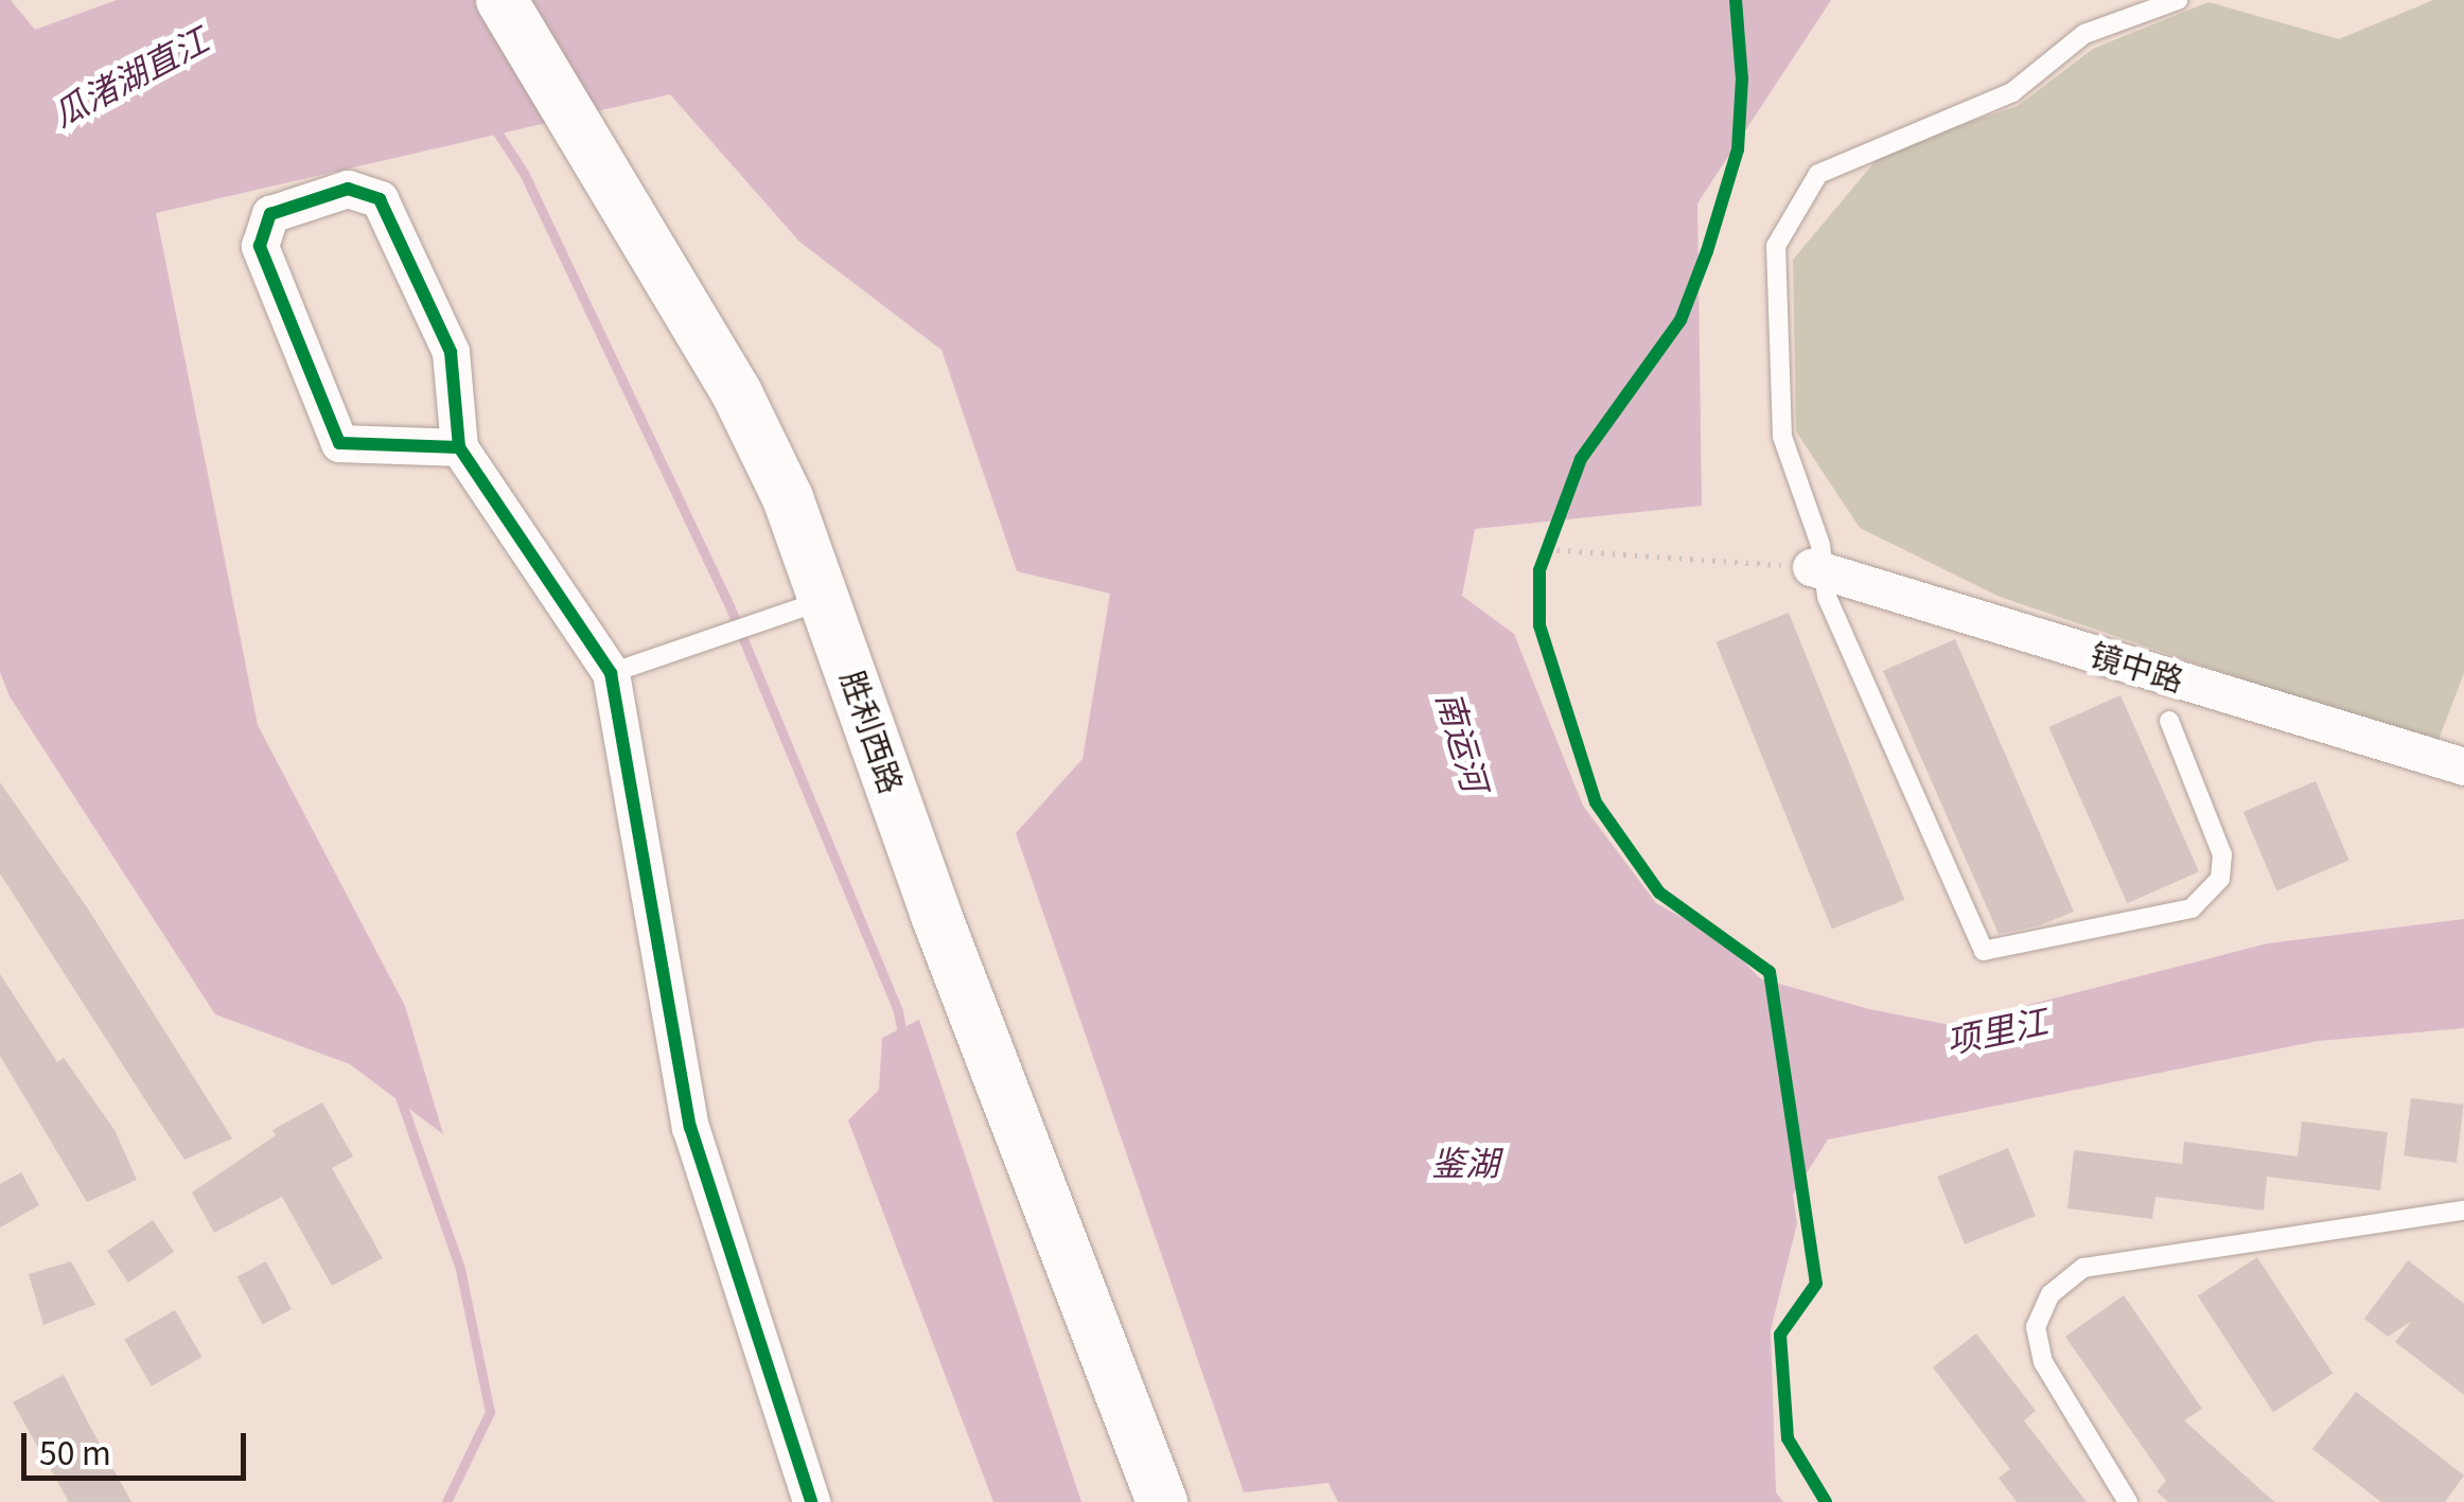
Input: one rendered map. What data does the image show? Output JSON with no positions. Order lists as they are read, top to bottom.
{
  "streets": {
    "street": ["镜中路", "胜利西路"]
  },
  "water": [
    "瓜渚湖直江",
    "南运河",
    "项里江",
    "鉴湖"
  ],
  "scale_bar": "50 m"
}
